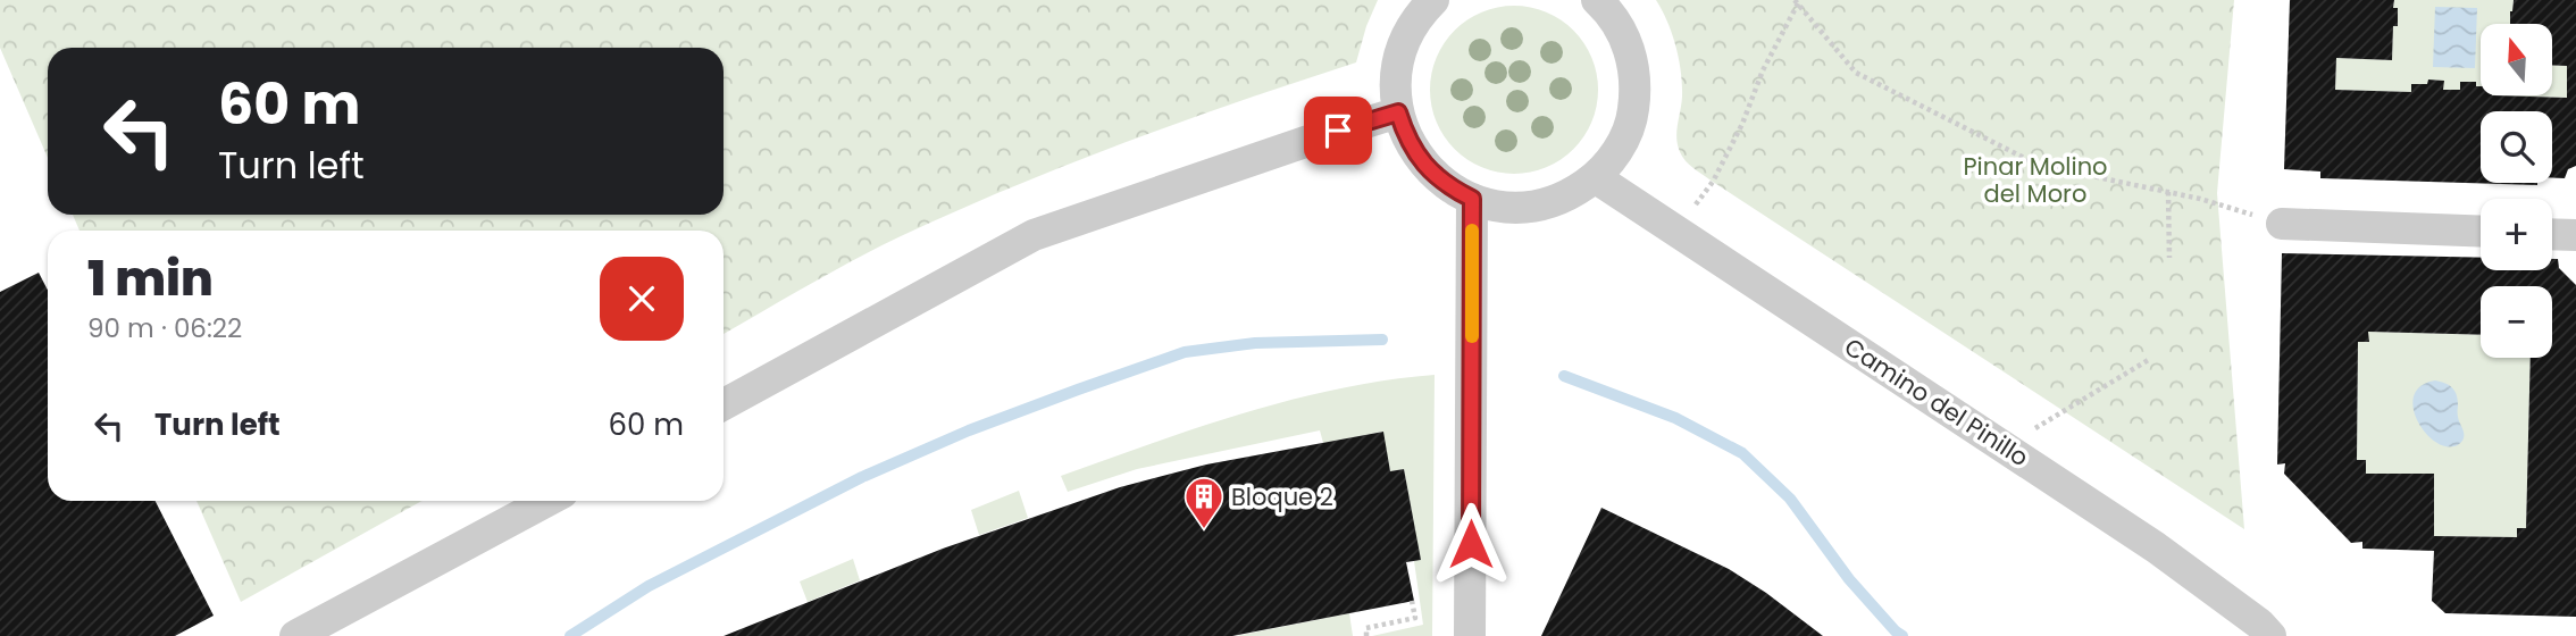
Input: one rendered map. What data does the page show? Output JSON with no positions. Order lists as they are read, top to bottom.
{
  "streets": {
    "street": ["Camino del Pinillo"]
  },
  "parks": ["Pinar Molino del Moro"],
  "places": {
    "building": ["Bloque 2"]
  },
  "north": "top",
  "page": {
    "map_buttons": ["+", "−"],
    "turn": ["60 m", "Turn left"],
    "heading": ["1 min", "90 m · 06:22"],
    "list": [
      {
        "name": "Turn left",
        "value": "60 m"
      }
    ]
  }
}
